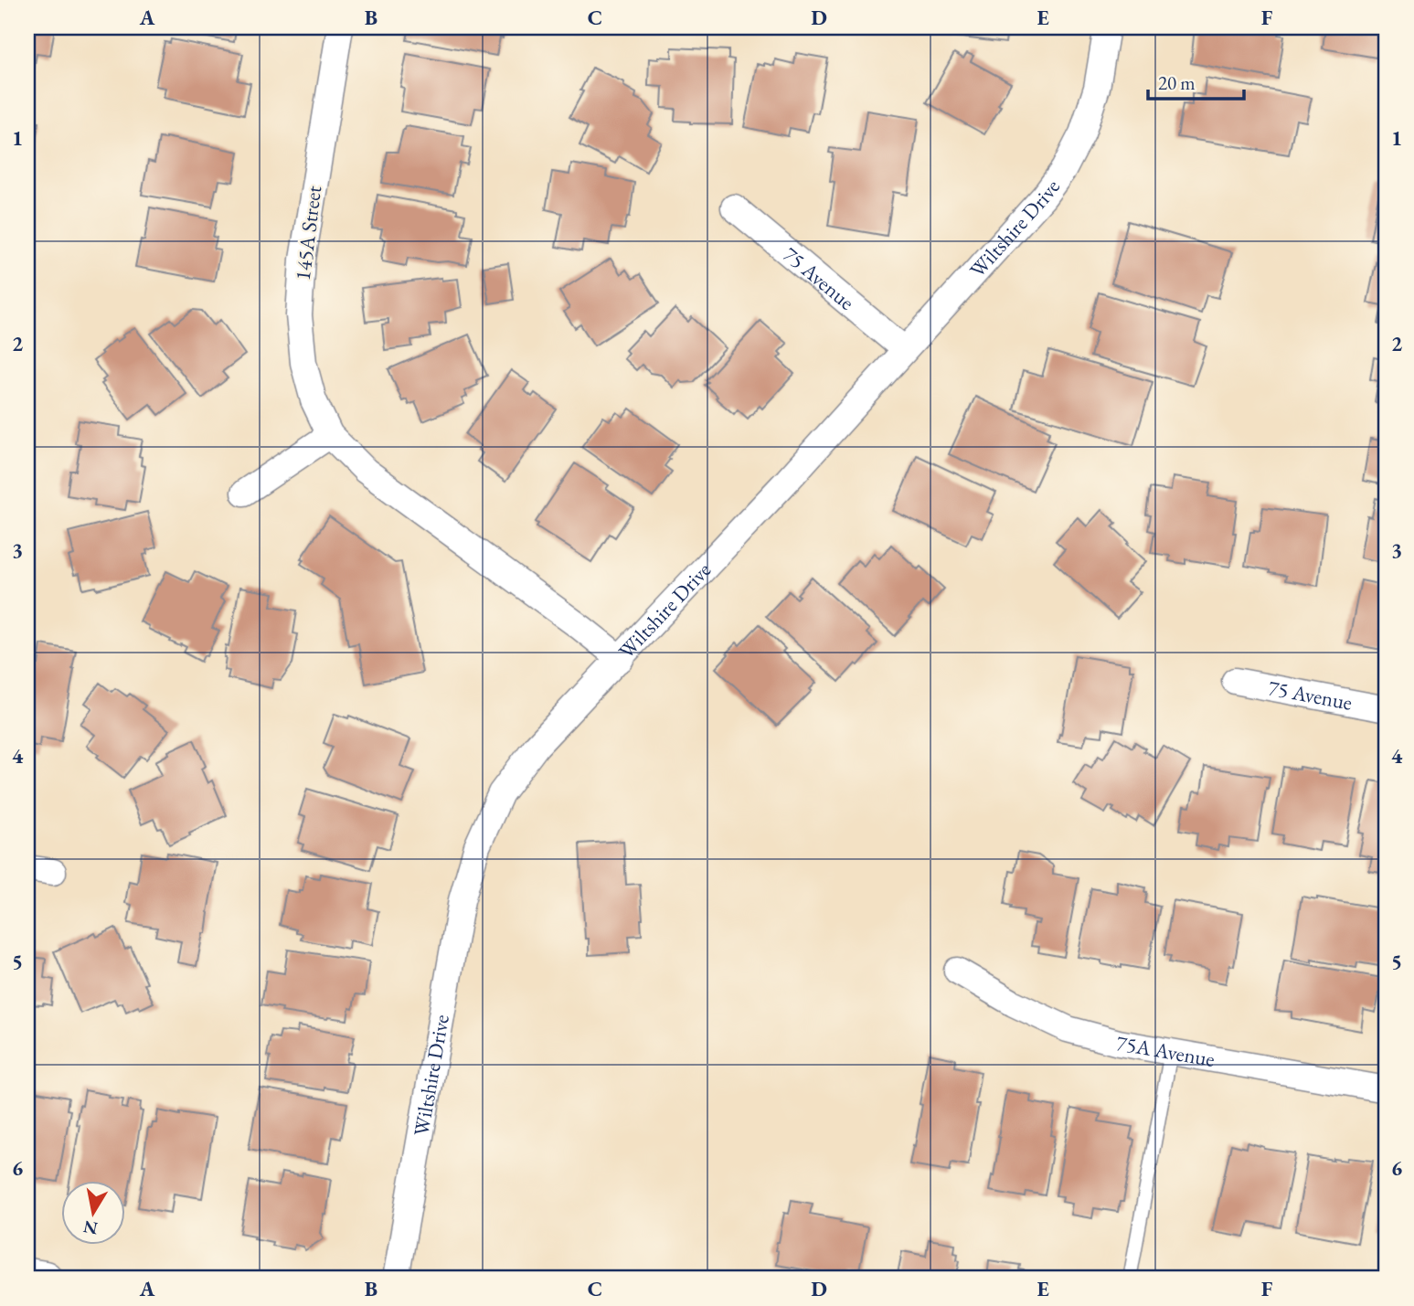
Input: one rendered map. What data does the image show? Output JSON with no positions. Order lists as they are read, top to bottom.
{
  "streets": {
    "street": [
      "Wiltshire Drive",
      "145A Street",
      "75 Avenue",
      "75A Avenue"
    ]
  },
  "crossings": [
    ["Wiltshire Drive", "145A Street"],
    ["Wiltshire Drive", "75 Avenue"]
  ],
  "scale_bar": "20 m",
  "north": "bottom",
  "grid": {
    "columns": [
      "A",
      "B",
      "C",
      "D",
      "E",
      "F"
    ],
    "rows": [
      "1",
      "2",
      "3",
      "4",
      "5",
      "6"
    ]
  }
}
